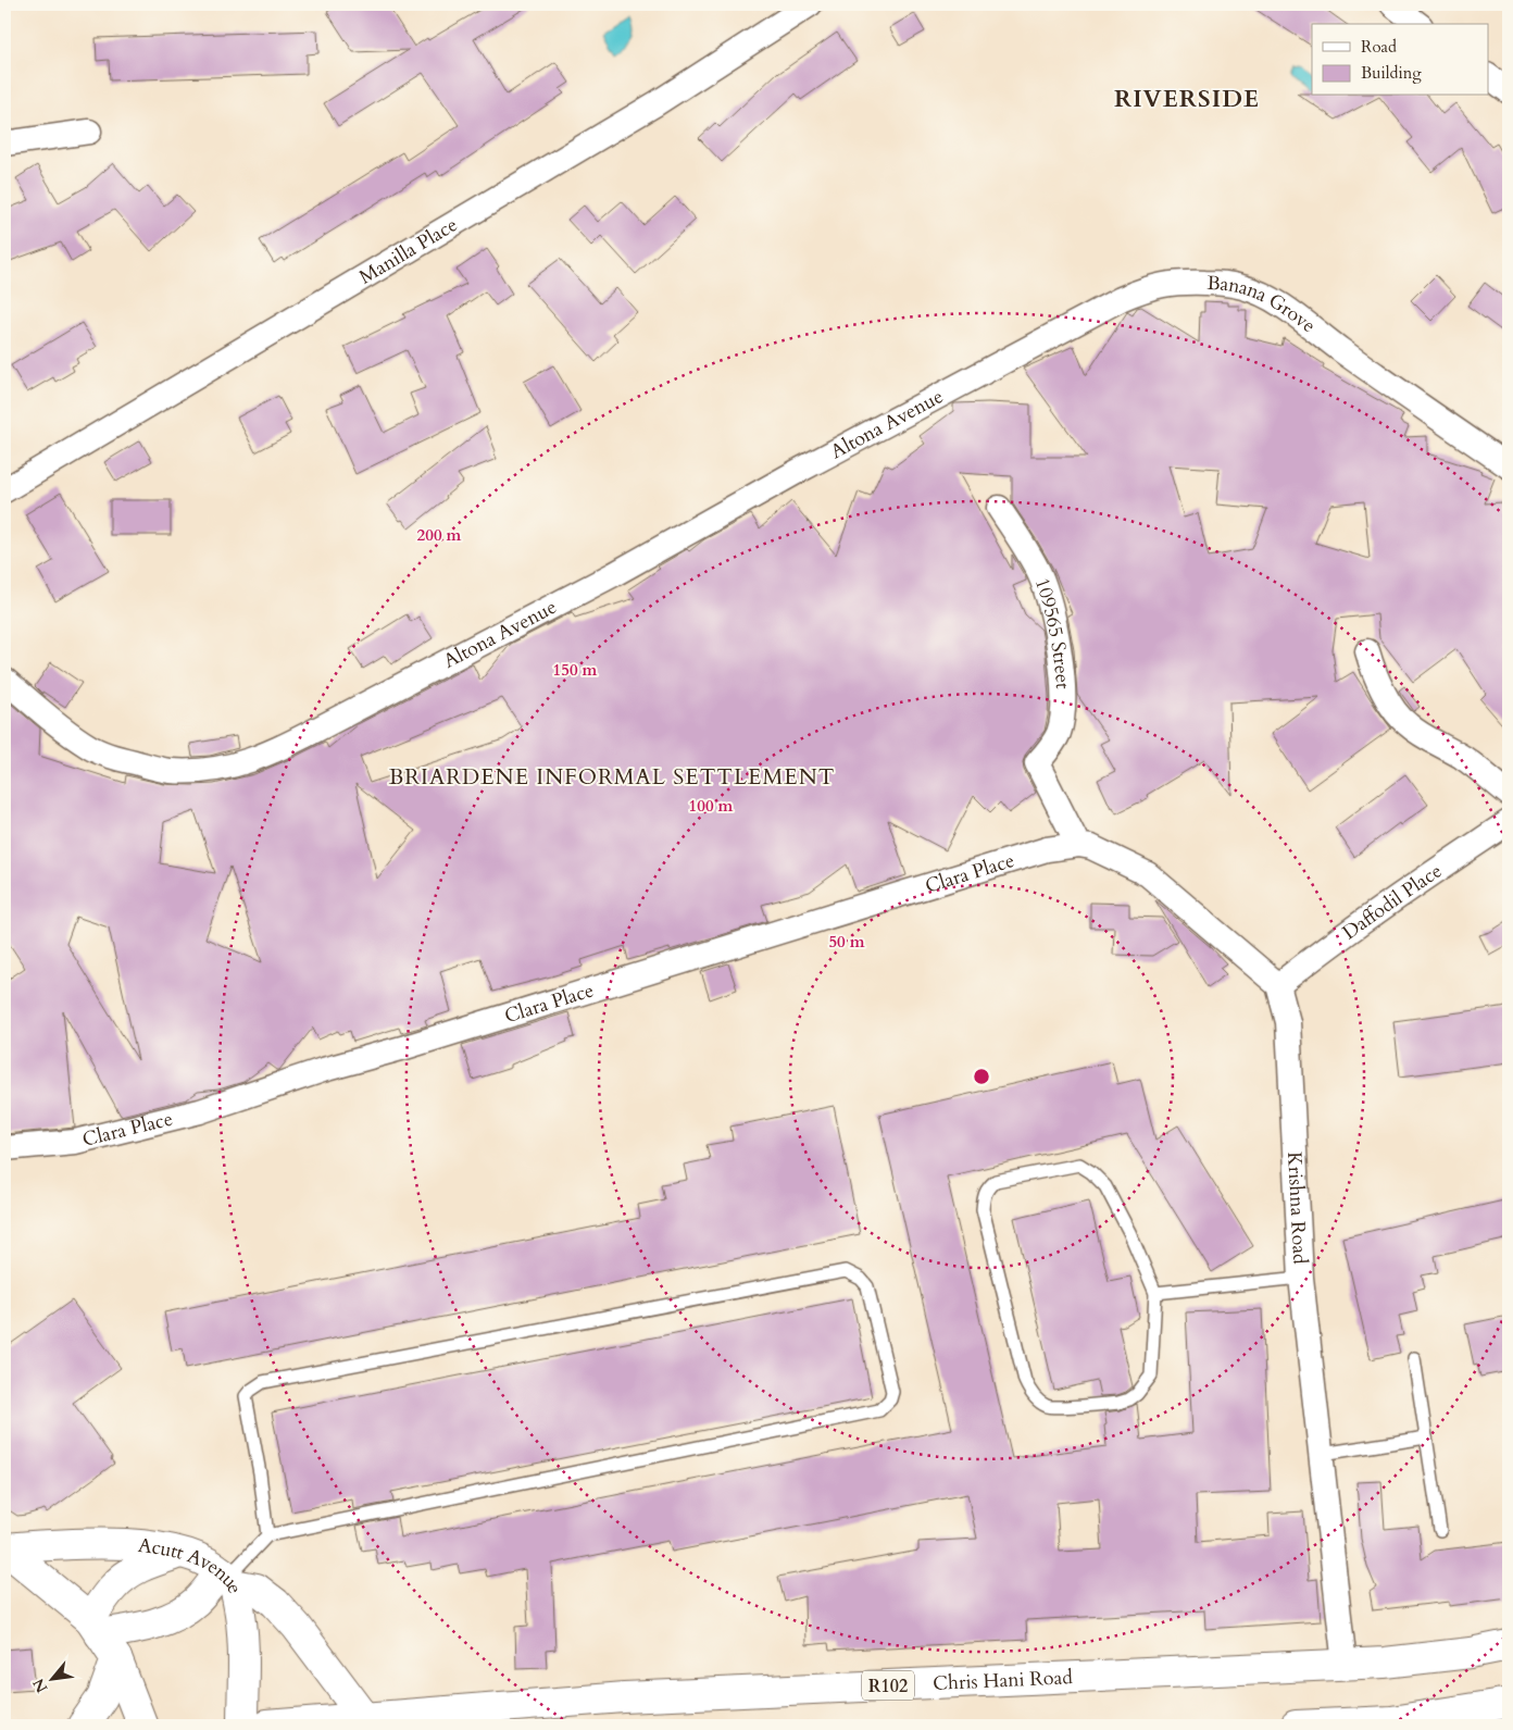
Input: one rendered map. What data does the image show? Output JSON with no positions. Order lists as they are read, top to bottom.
{
  "streets": {
    "main road": ["Acutt Avenue", "Chris Hani Road", "R102"],
    "street": [
      "Manilla Place",
      "Banana Grove",
      "Altona Avenue",
      "109565 Street",
      "Clara Place",
      "Daffodil Place",
      "Krishna Road"
    ]
  },
  "crossings": [
    ["Banana Grove", "Altona Avenue"],
    ["109565 Street", "Clara Place"],
    ["Daffodil Place", "Krishna Road"],
    ["Krishna Road", "Chris Hani Road"]
  ],
  "districts": ["RIVERSIDE", "BRIARDENE INFORMAL SETTLEMENT"],
  "legend": ["Road", "Building"],
  "north": "bottom left",
  "rings": [
    "200 m",
    "150 m",
    "100 m",
    "50 m"
  ]
}
